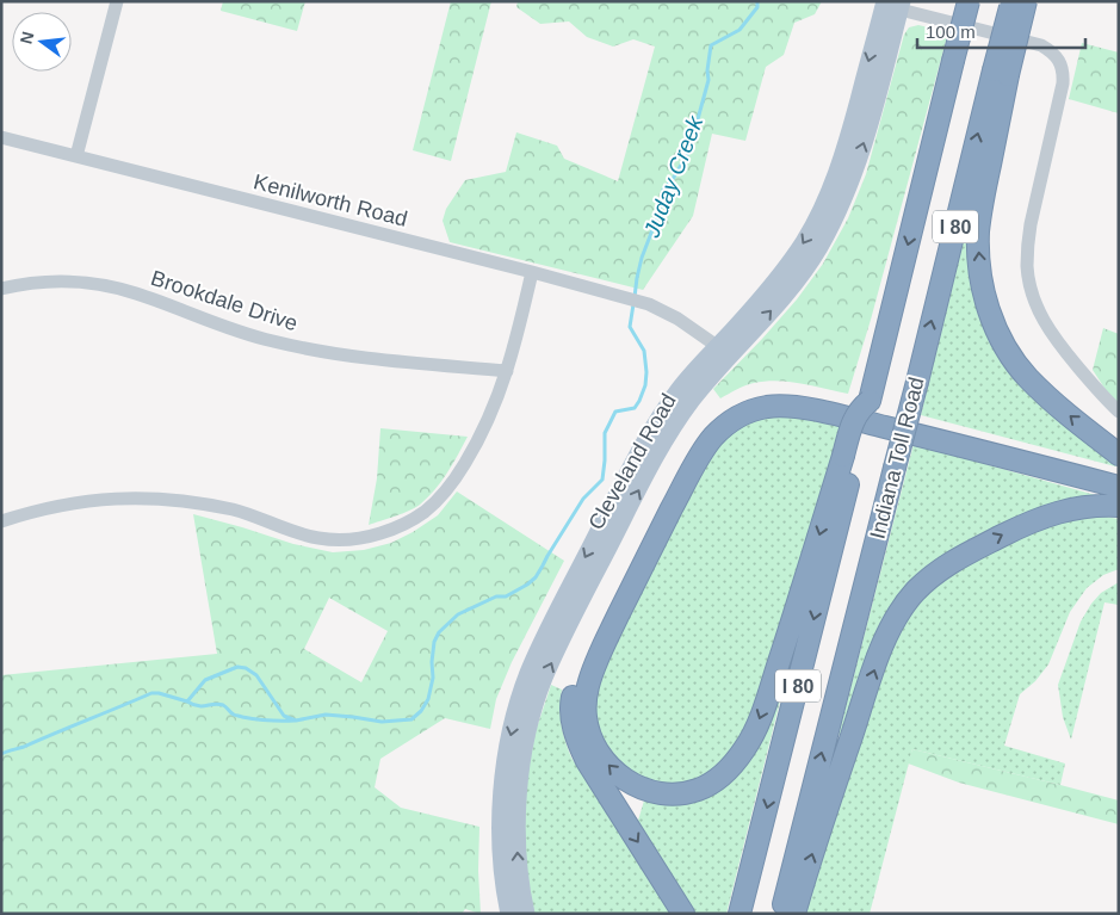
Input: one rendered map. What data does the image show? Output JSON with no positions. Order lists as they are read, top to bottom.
{
  "streets": {
    "highway": ["I 80", "Indiana Toll Road"],
    "main road": ["Cleveland Road"],
    "street": ["Kenilworth Road", "Brookdale Drive"]
  },
  "crossings": [
    ["Kenilworth Road", "Cleveland Road"]
  ],
  "water": ["Juday Creek"],
  "scale_bar": "100 m",
  "north": "left"
}
